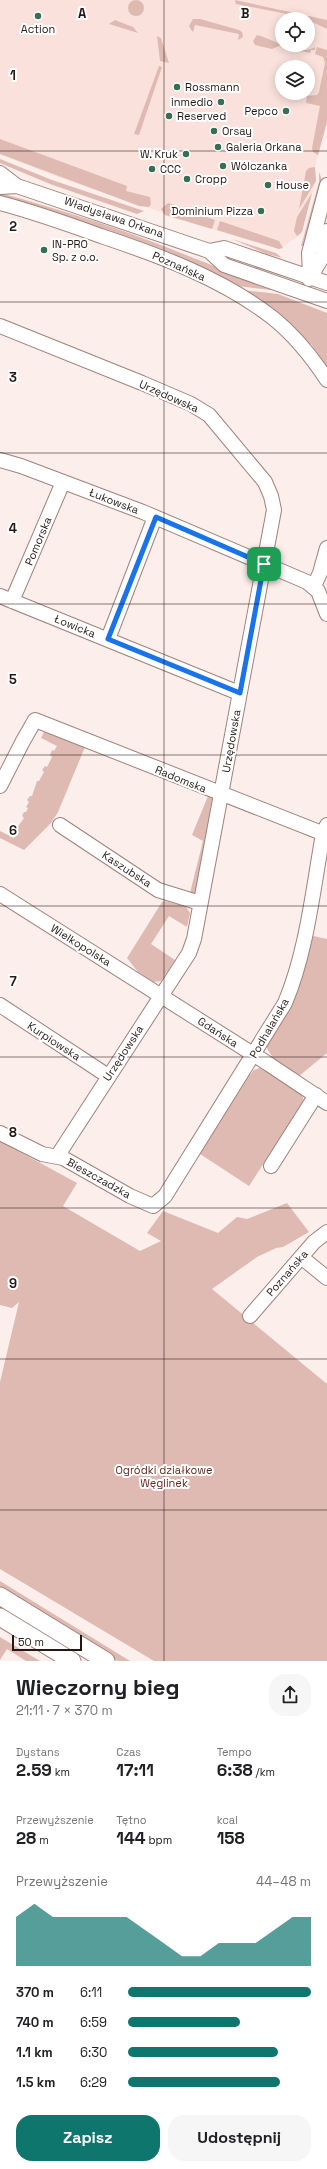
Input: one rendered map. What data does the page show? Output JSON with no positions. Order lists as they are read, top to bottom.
{
  "streets": {
    "street": [
      "Władysława Orkana",
      "Poznańska",
      "Urzędowska",
      "Łukowska",
      "Pomorska",
      "Łowicka",
      "Radomska",
      "Kaszubska",
      "Wielkopolska",
      "Podhalańska",
      "Gdańska",
      "Kurpiowska",
      "Bieszczadzka"
    ]
  },
  "crossings": [
    ["Urzędowska", "Łukowska"],
    ["Urzędowska", "Łowicka"],
    ["Urzędowska", "Radomska"],
    ["Urzędowska", "Kaszubska"],
    ["Urzędowska", "Wielkopolska"],
    ["Urzędowska", "Gdańska"],
    ["Urzędowska", "Kurpiowska"],
    ["Urzędowska", "Bieszczadzka"],
    ["Łukowska", "Pomorska"],
    ["Pomorska", "Łowicka"],
    ["Radomska", "Podhalańska"],
    ["Wielkopolska", "Gdańska"],
    ["Podhalańska", "Gdańska"],
    ["Podhalańska", "Bieszczadzka"]
  ],
  "parks": ["Ogródki działkowe Węglinek"],
  "places": [
    "Action",
    "Rossmann",
    "inmedio",
    "Pepco",
    "Reserved",
    "Orsay",
    "Galeria Orkana",
    "W. Kruk",
    "Wólczanka",
    "CCC",
    "Cropp",
    "House",
    "Dominium Pizza",
    "IN-PRO Sp. z o.o."
  ],
  "scale_bar": "50 m",
  "page": {
    "scale": "50 m",
    "heading": ["Wieczorny bieg", "21:11 · 7 × 370 m"],
    "stats": [
      ["Dystans", "2.59 km"],
      ["Czas", "17:11"],
      ["Tempo", "6:38 /km"],
      ["Przewyższenie", "28 m"],
      ["Tętno", "144 bpm"],
      ["kcal", "158"]
    ],
    "chart": ["Przewyższenie", "44–48 m"],
    "list": [
      {
        "name": "370 m",
        "note": "6:11"
      },
      {
        "name": "740 m",
        "note": "6:59"
      },
      {
        "name": "1.1 km",
        "note": "6:30"
      },
      {
        "name": "1.5 km",
        "note": "6:29"
      }
    ],
    "buttons": ["Zapisz", "Udostępnij"]
  },
  "grid": {
    "columns": ["A", "B"],
    "rows": [
      "1",
      "2",
      "3",
      "4",
      "5",
      "6",
      "7",
      "8",
      "9"
    ]
  }
}
